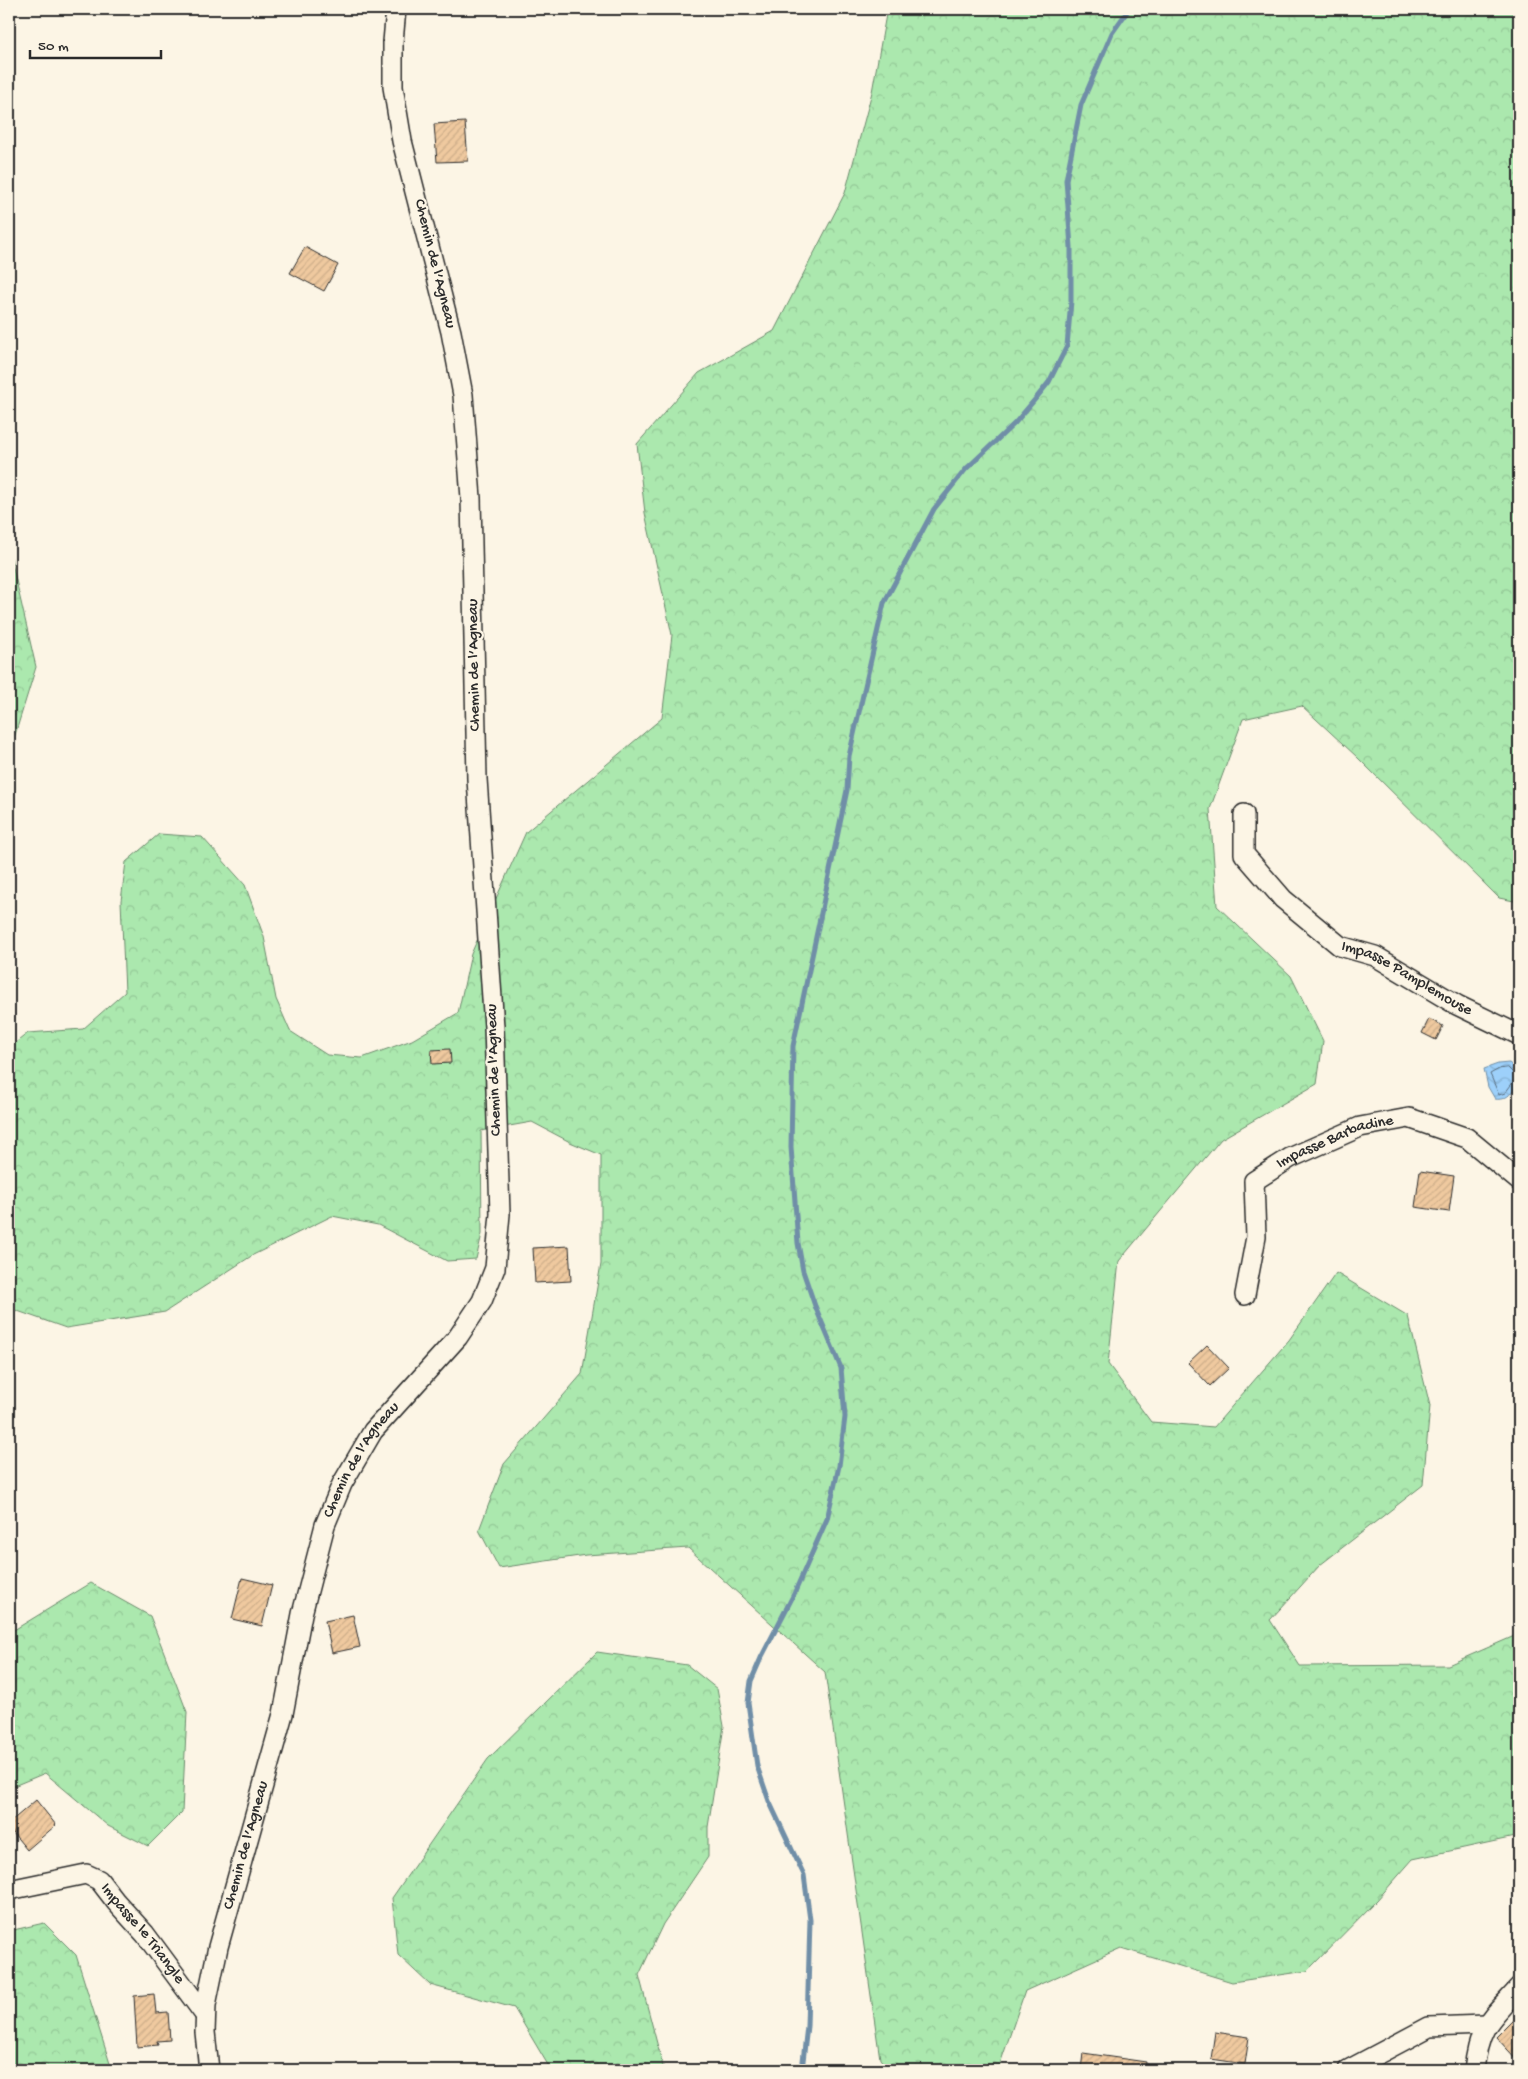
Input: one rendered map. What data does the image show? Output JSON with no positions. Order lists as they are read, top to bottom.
{
  "streets": {
    "street": [
      "Chemin de l’Agneau",
      "Impasse Pamplemouse",
      "Impasse Barbadine",
      "Impasse le Triangle"
    ]
  },
  "crossings": [
    ["Chemin de l’Agneau", "Impasse le Triangle"]
  ],
  "scale_bar": "50 m"
}
